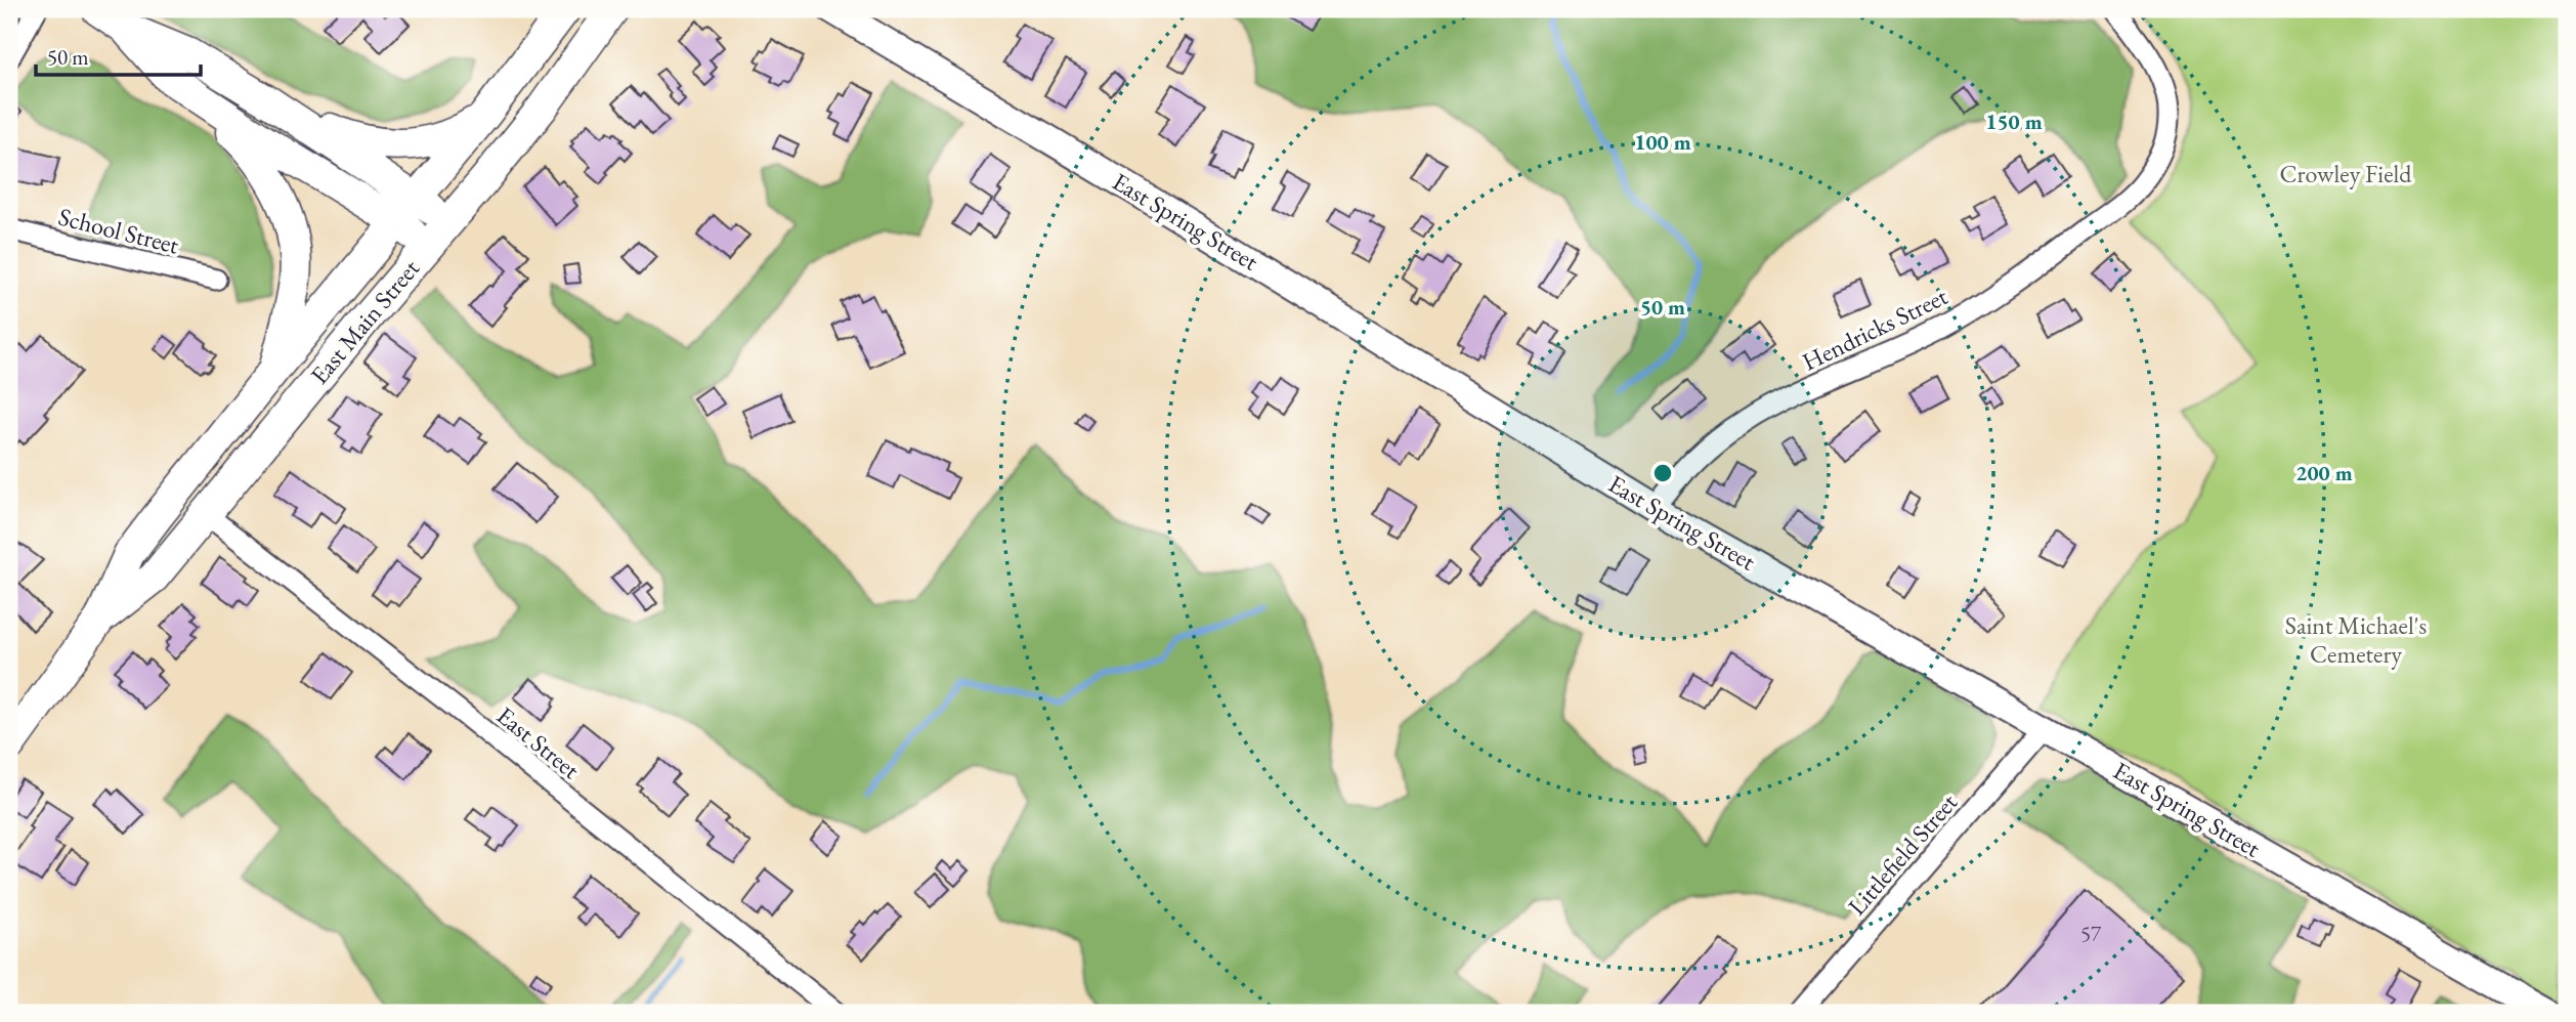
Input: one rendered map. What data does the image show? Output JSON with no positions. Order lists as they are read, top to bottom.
{
  "streets": {
    "main road": ["East Spring Street", "East Main Street"],
    "street": [
      "School Street",
      "Hendricks Street",
      "East Street",
      "Littlefield Street"
    ]
  },
  "crossings": [
    ["East Spring Street", "Hendricks Street"],
    ["East Spring Street", "Littlefield Street"],
    ["East Main Street", "East Street"]
  ],
  "parks": ["Crowley Field", "Saint Michael's Cemetery"],
  "house_numbers": ["57"],
  "scale_bar": "50 m",
  "rings": [
    "150 m",
    "100 m",
    "50 m",
    "200 m"
  ]
}
